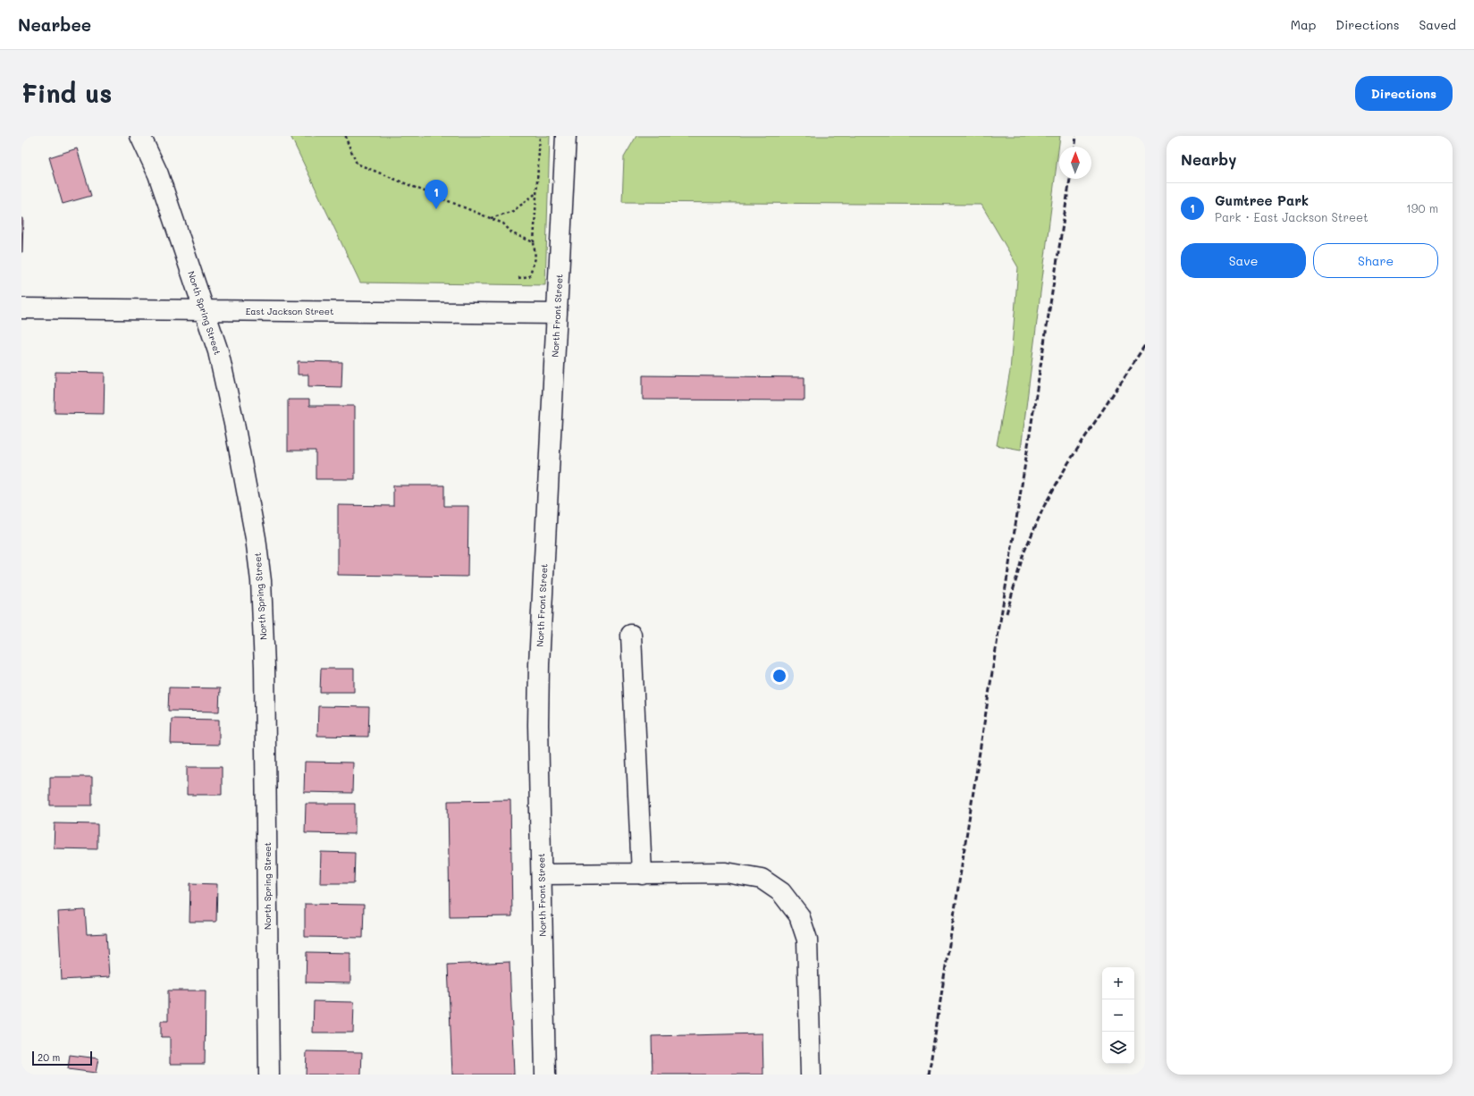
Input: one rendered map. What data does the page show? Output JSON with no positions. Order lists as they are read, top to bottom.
{
  "streets": {
    "street": ["East Jackson Street", "North Spring Street", "North Front Street"]
  },
  "crossings": [
    ["East Jackson Street", "North Spring Street"],
    ["East Jackson Street", "North Front Street"]
  ],
  "scale_bar": "20 m",
  "north": "top",
  "page": {
    "header": "Nearbee",
    "nav": ["Map", "Directions", "Saved"],
    "buttons": [
      "Directions",
      ["Save", "Share"]
    ],
    "title": "Find us",
    "heading": "Nearby",
    "pins": "1",
    "list": [
      {
        "mark": "1",
        "name": "Gumtree Park",
        "note": "Park · East Jackson Street",
        "value": "190 m"
      }
    ],
    "map_buttons": ["+", "−"],
    "scale": "20 m"
  }
}
